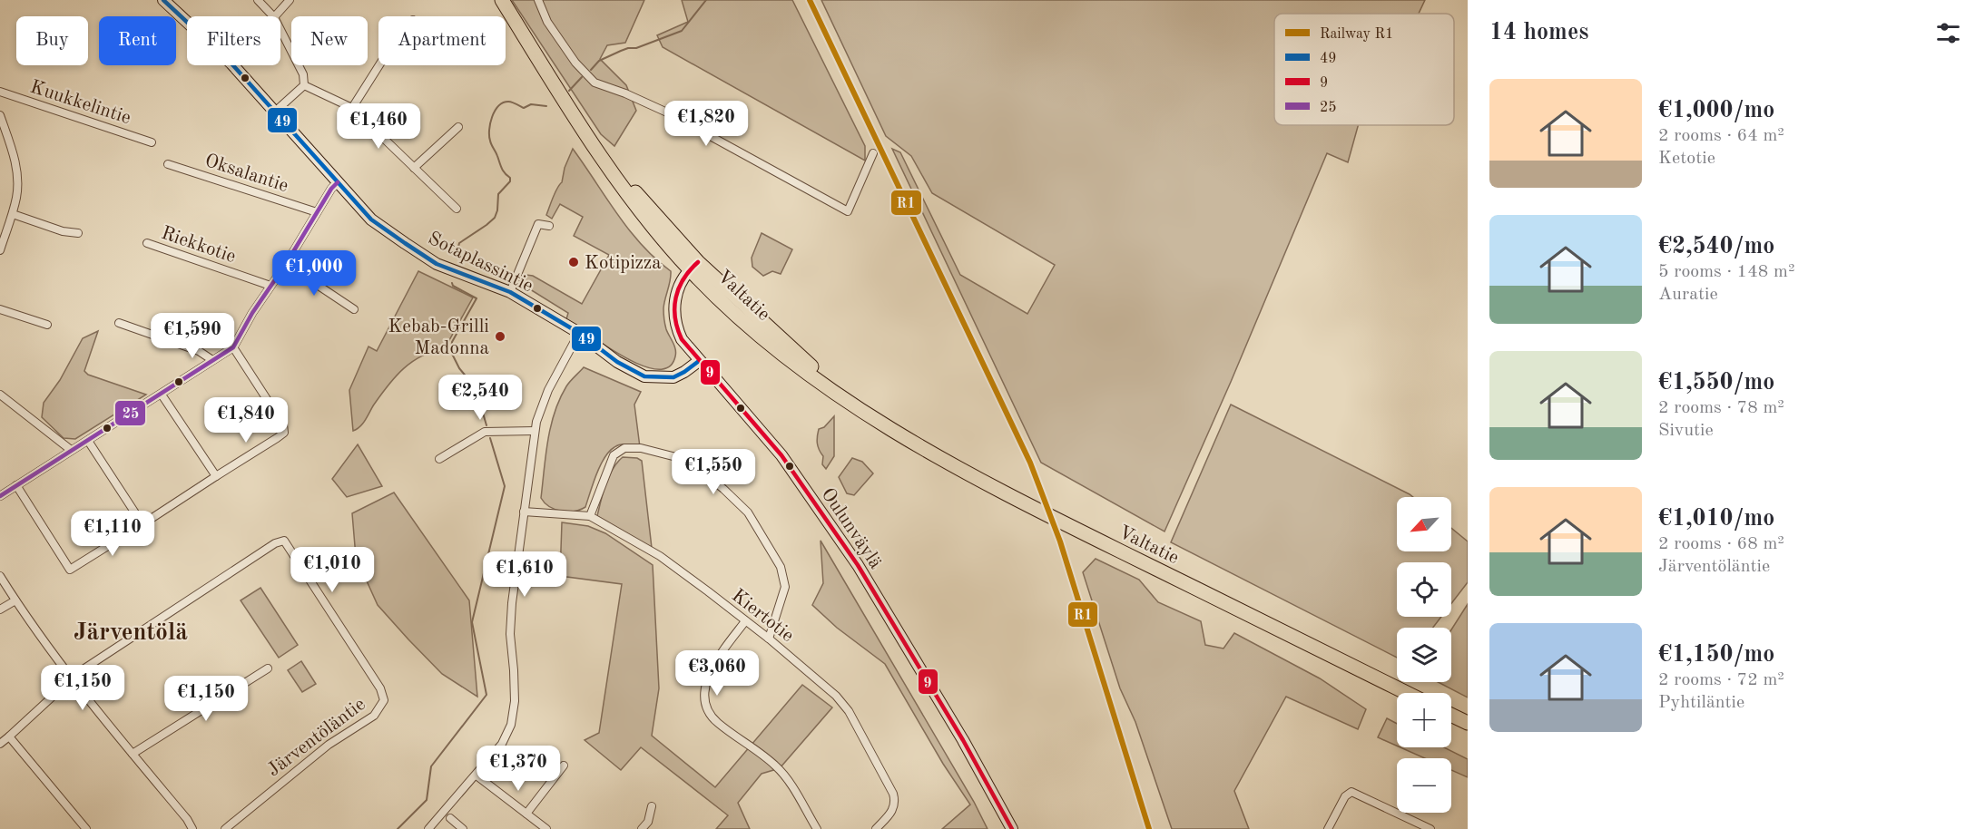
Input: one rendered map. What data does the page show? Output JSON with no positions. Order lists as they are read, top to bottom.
{
  "streets": {
    "highway": ["Valtatie"],
    "street": [
      "Kuukkelintie",
      "Oksalantie",
      "Riekkotie",
      "Sotaplassintie",
      "Oulunväylä",
      "Kiertotie",
      "Järventöläntie"
    ]
  },
  "crossings": [
    ["Sotaplassintie", "Oulunväylä"],
    ["Valtatie", "Oulunväylä"]
  ],
  "districts": ["Järventölä"],
  "places": ["Kotipizza", "Kebab-Grilli Madonna"],
  "lines": [
    "rail line R1",
    "transit line 49",
    "transit line 25",
    "transit line 9"
  ],
  "legend": [
    "Railway R1",
    "49",
    "9",
    "25"
  ],
  "north": "bottom left",
  "page": {
    "heading": "14 homes",
    "chip": [
      "Buy",
      "Rent",
      "Filters",
      "New",
      "Apartment"
    ],
    "list": [
      {
        "name": "€1,000/mo",
        "note": "2 rooms · 64 m² · Ketotie"
      },
      {
        "name": "€2,540/mo",
        "note": "5 rooms · 148 m² · Auratie"
      },
      {
        "name": "€1,550/mo",
        "note": "2 rooms · 78 m² · Sivutie"
      },
      {
        "name": "€1,010/mo",
        "note": "2 rooms · 68 m² · Järventöläntie"
      },
      {
        "name": "€1,150/mo",
        "note": "2 rooms · 72 m² · Pyhtiläntie"
      }
    ],
    "price": [
      "€1,820",
      "€1,460",
      "€1,000",
      "€1,590",
      "€2,540",
      "€1,840",
      "€1,550",
      "€1,110",
      "€1,010",
      "€1,610",
      "€3,060",
      "€1,150",
      "€1,150",
      "€1,370"
    ],
    "map_buttons": ["+", "−"]
  }
}
